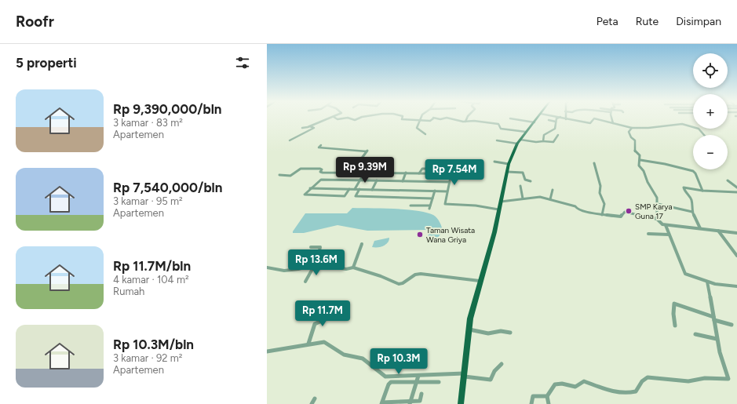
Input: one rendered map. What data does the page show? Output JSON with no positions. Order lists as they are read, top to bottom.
{
  "places": ["SMP Karya Guna 17", "Taman Wisata Wana Griya"],
  "page": {
    "header": "Roofr",
    "nav": ["Peta", "Rute", "Disimpan"],
    "heading": "5 properti",
    "map_buttons": ["+", "−"],
    "list": [
      {
        "name": "Rp 9,390,000/bln",
        "note": "3 kamar · 83 m² · Apartemen"
      },
      {
        "name": "Rp 7,540,000/bln",
        "note": "3 kamar · 95 m² · Apartemen"
      },
      {
        "name": "Rp 11.7M/bln",
        "note": "4 kamar · 104 m² · Rumah"
      },
      {
        "name": "Rp 10.3M/bln",
        "note": "3 kamar · 92 m² · Apartemen"
      }
    ],
    "price": [
      "Rp 9.39M",
      "Rp 7.54M",
      "Rp 13.6M",
      "Rp 11.7M",
      "Rp 10.3M"
    ]
  }
}
